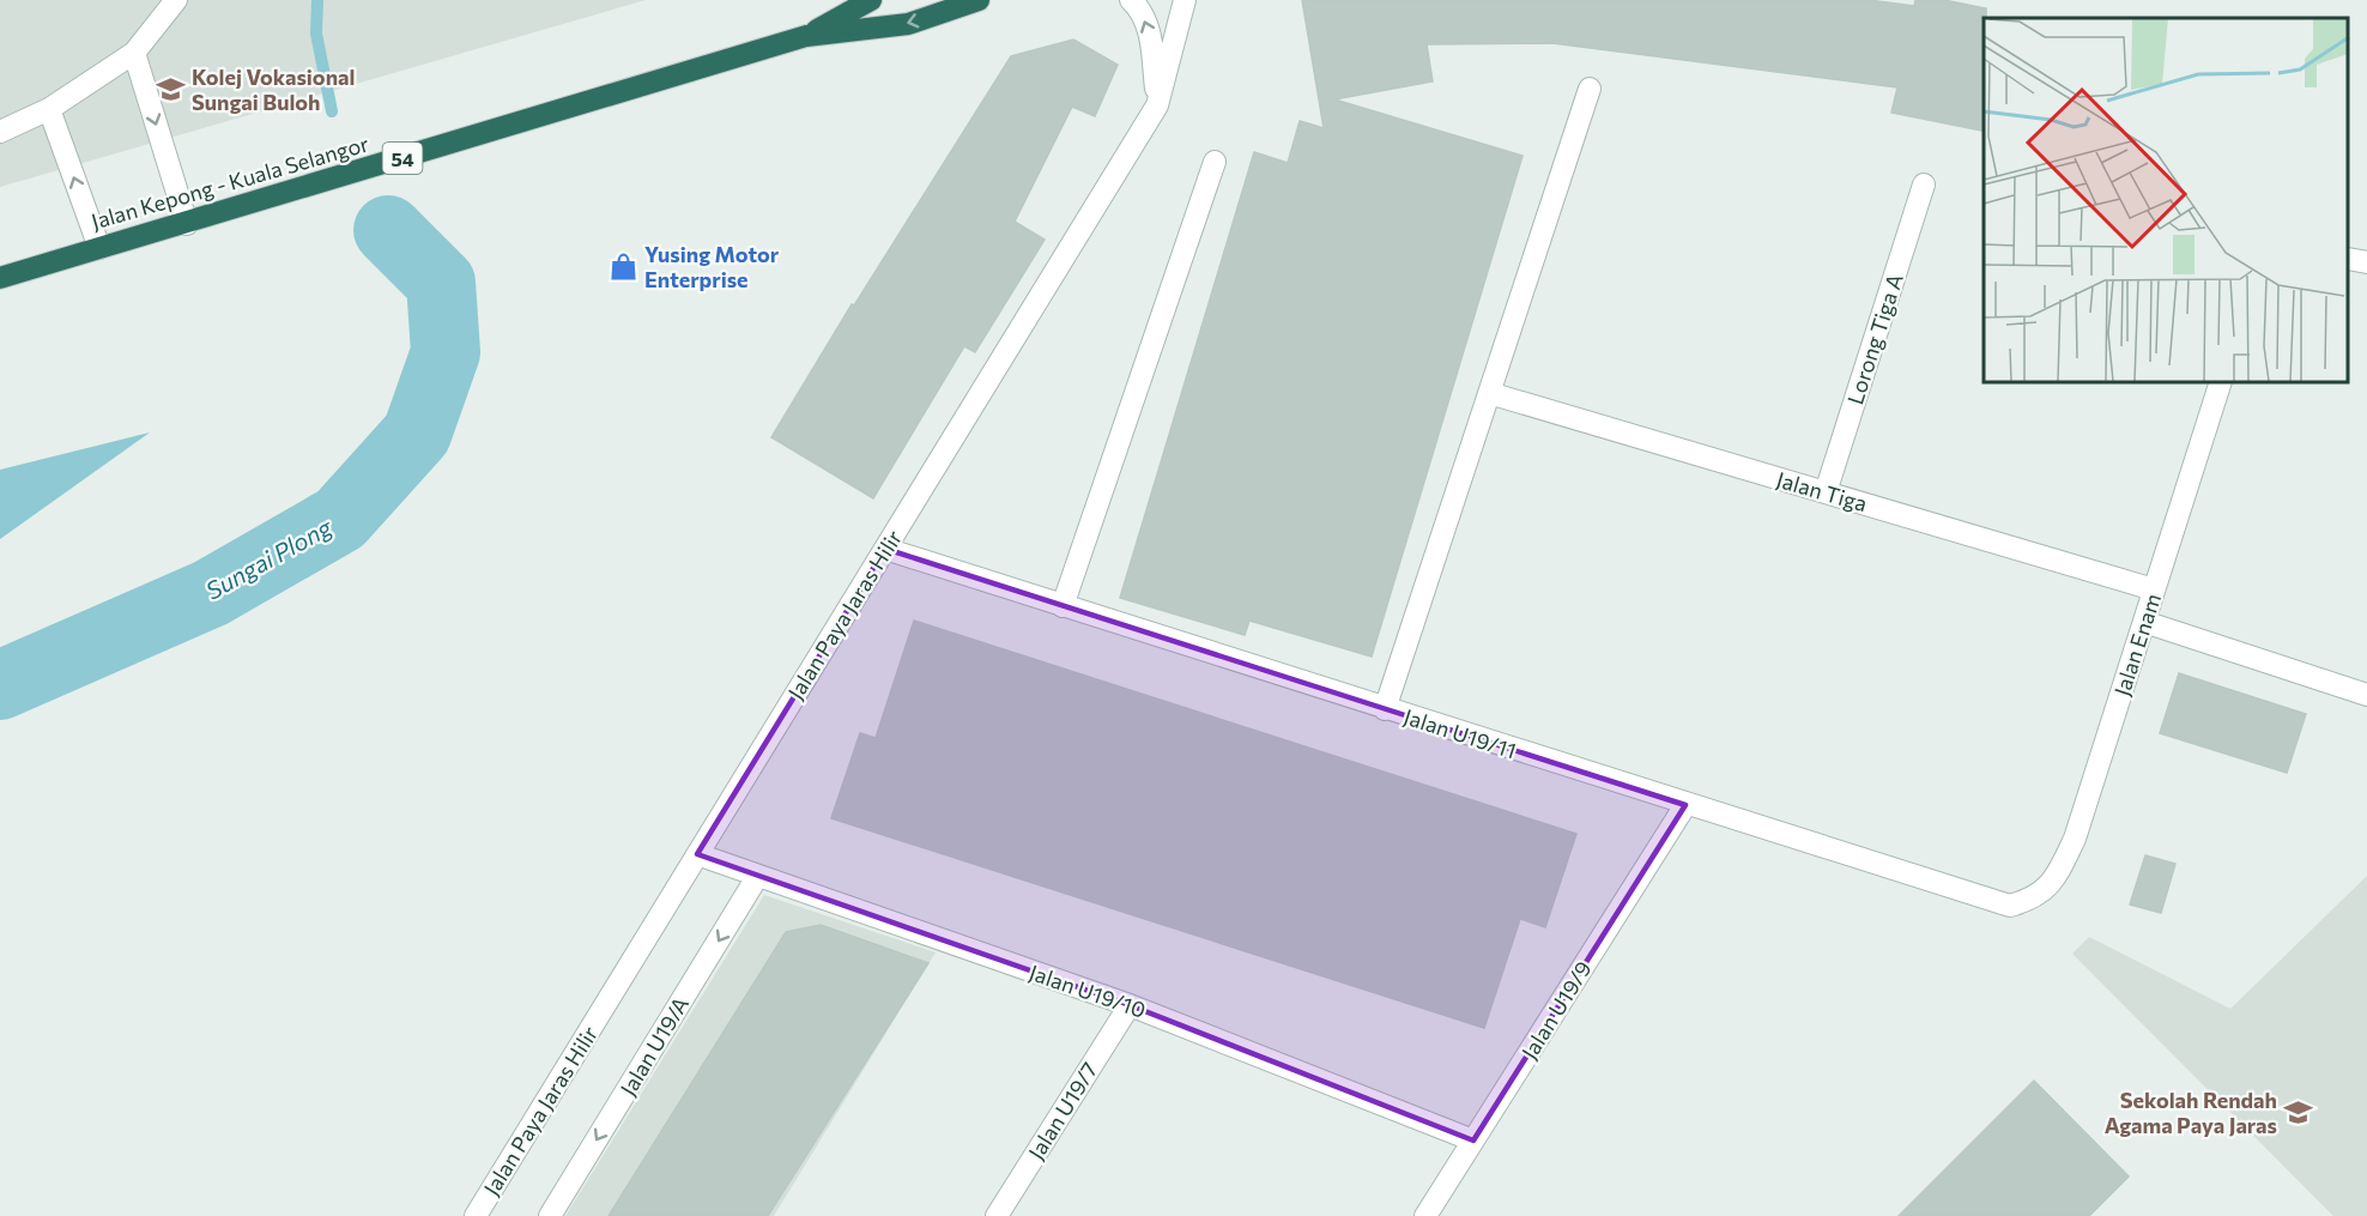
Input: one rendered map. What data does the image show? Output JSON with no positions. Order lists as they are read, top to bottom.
{
  "streets": {
    "highway": ["54", "Jalan Kepong - Kuala Selangor"],
    "street": [
      "Lorong Tiga A",
      "Jalan Tiga",
      "Jalan Paya Jaras Hilir",
      "Jalan Enam",
      "Jalan U19/11",
      "Jalan U19/10",
      "Jalan U19/9",
      "Jalan U19/A",
      "Jalan U19/7"
    ]
  },
  "crossings": [
    ["Lorong Tiga A", "Jalan Tiga"],
    ["Jalan Tiga", "Jalan Enam"],
    ["Jalan Paya Jaras Hilir", "Jalan U19/11"],
    ["Jalan Paya Jaras Hilir", "Jalan U19/10"],
    ["Jalan Enam", "Jalan U19/11"],
    ["Jalan U19/11", "Jalan U19/9"],
    ["Jalan U19/10", "Jalan U19/9"],
    ["Jalan U19/10", "Jalan U19/A"],
    ["Jalan U19/10", "Jalan U19/7"]
  ],
  "one_way": ["Jalan U19/A"],
  "water": ["Sungai Plong"],
  "places": {
    "school or university": ["Kolej Vokasional Sungai Buloh", "Sekolah Rendah Agama Paya Jaras"],
    "shop": ["Yusing Motor Enterprise"]
  }
}
